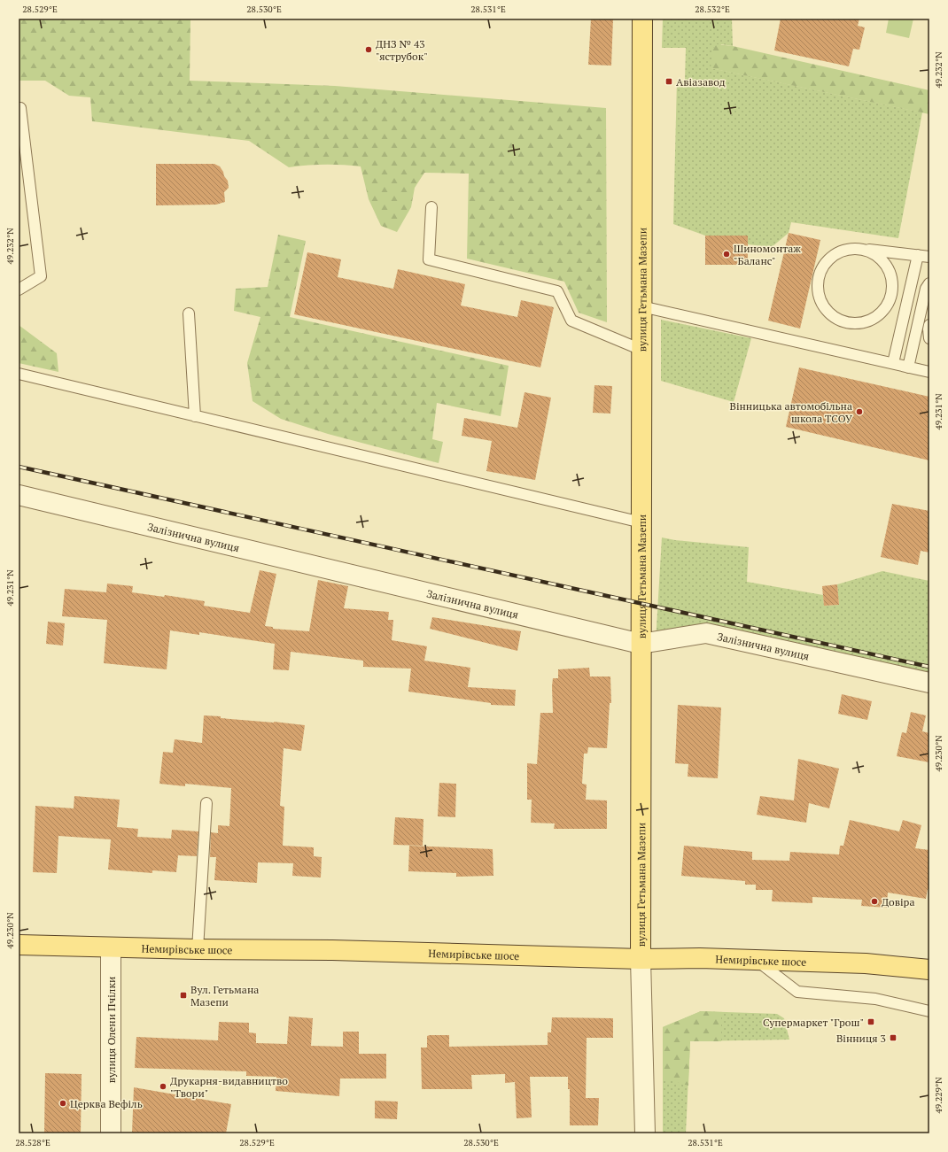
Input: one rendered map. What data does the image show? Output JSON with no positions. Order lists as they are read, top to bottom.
{
  "streets": {
    "main road": ["вулиця Гетьмана Мазепи", "Немирівське шосе"],
    "street": ["Залізнична вулиця", "вулиця Олени Пчілки"]
  },
  "crossings": [
    ["вулиця Гетьмана Мазепи", "Залізнична вулиця"],
    ["вулиця Гетьмана Мазепи", "Немирівське шосе"],
    ["Немирівське шосе", "вулиця Олени Пчілки"]
  ],
  "places": {
    "other": [
      "ДНЗ № 43 \"яструбок\"",
      "Шиномонтаж \"Баланс\"",
      "Вінницька автомобільна школа ТСОУ",
      "Довіра",
      "Друкарня-видавництво \"Твори\"",
      "Церква Вефіль"
    ],
    "transit": [
      "Авіазавод",
      "Вул. Гетьмана Мазепи",
      "Супермаркет \"Грош\"",
      "Вінниця 3"
    ]
  },
  "coordinates": [
    "28.529°E",
    "28.530°E",
    "28.531°E",
    "28.532°E",
    "49.232°N",
    "49.231°N",
    "49.230°N",
    "49.229°N",
    "28.528°E"
  ]
}
